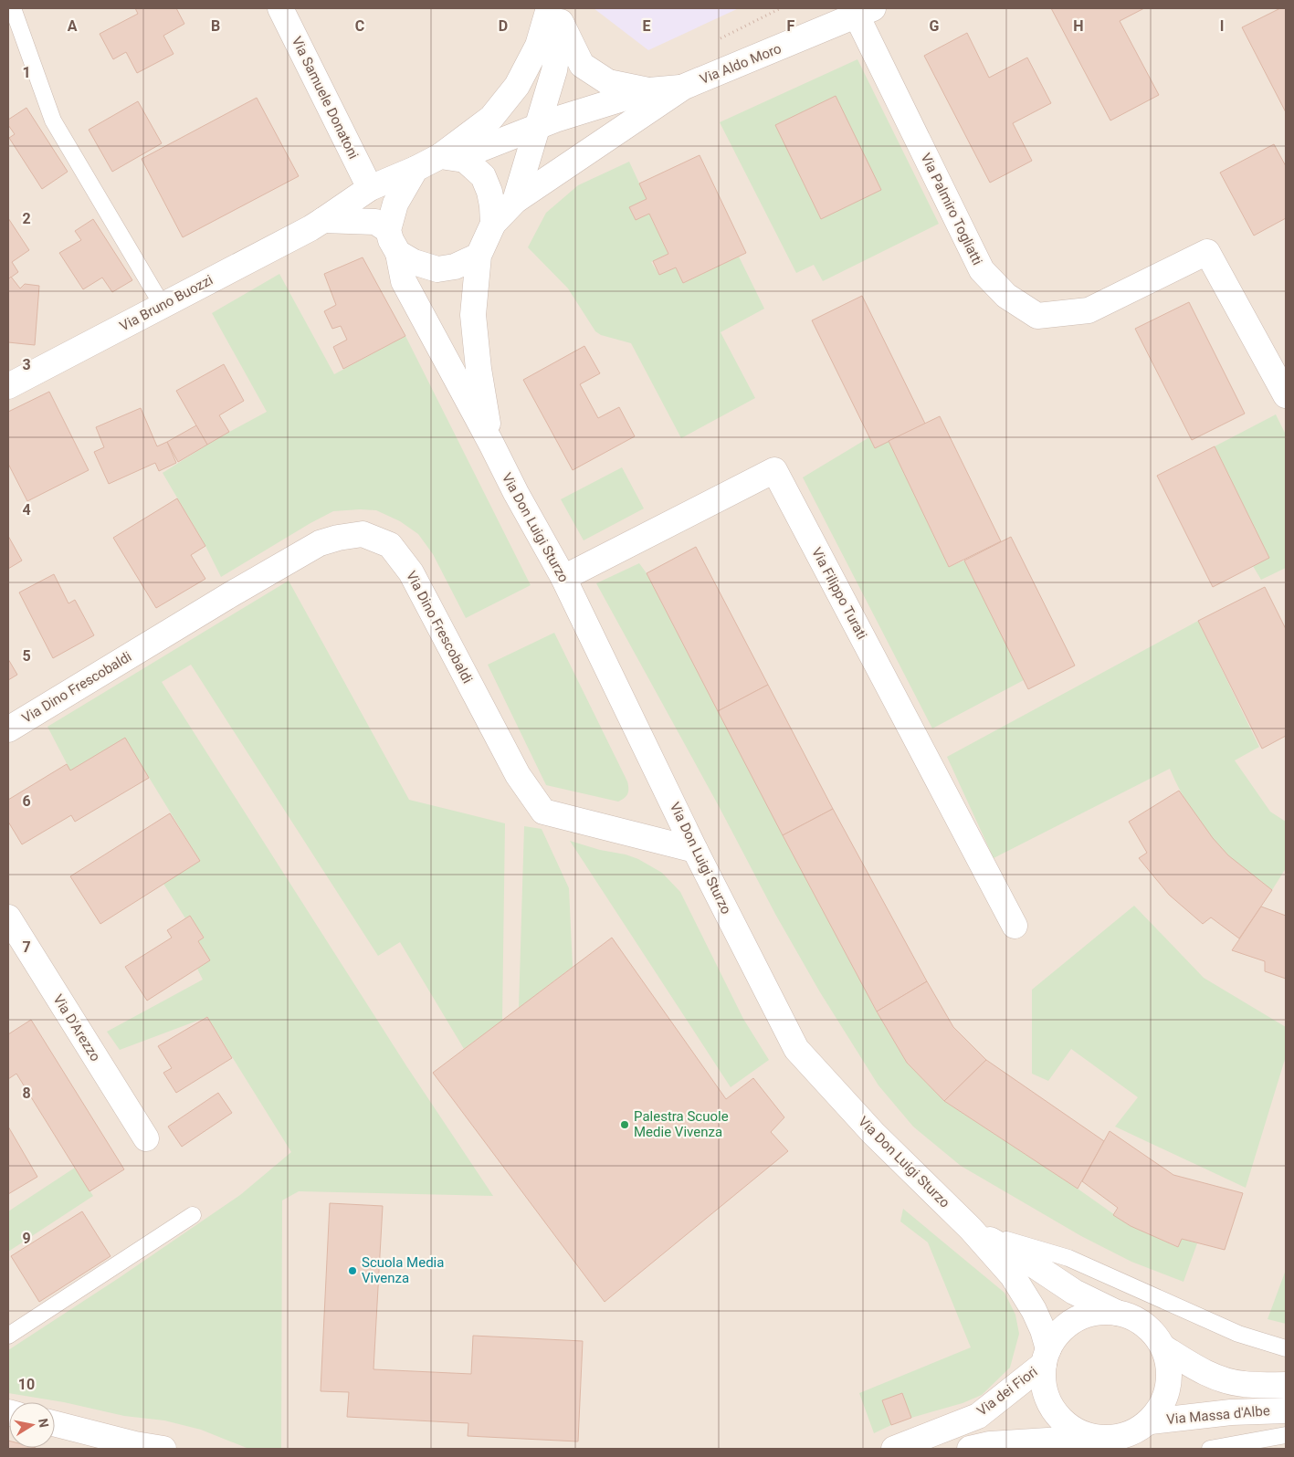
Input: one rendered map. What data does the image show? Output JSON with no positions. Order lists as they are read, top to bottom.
{
  "streets": {
    "street": [
      "Via Aldo Moro",
      "Via Samuele Donatoni",
      "Via Palmiro Togliatti",
      "Via Bruno Buozzi",
      "Via Don Luigi Sturzo",
      "Via Filippo Turati",
      "Via Dino Frescobaldi",
      "Via D'Arezzo",
      "Via dei Fiori",
      "Via Massa d'Albe"
    ]
  },
  "crossings": [
    ["Via Aldo Moro", "Via Palmiro Togliatti"],
    ["Via Samuele Donatoni", "Via Bruno Buozzi"],
    ["Via Bruno Buozzi", "Via Don Luigi Sturzo"],
    ["Via Don Luigi Sturzo", "Via Filippo Turati"],
    ["Via Don Luigi Sturzo", "Via Dino Frescobaldi"],
    ["Via Don Luigi Sturzo", "Via dei Fiori"],
    ["Via Don Luigi Sturzo", "Via Massa d'Albe"],
    ["Via dei Fiori", "Via Massa d'Albe"]
  ],
  "places": ["Palestra Scuole Medie Vivenza", "Scuola Media Vivenza"],
  "north": "right",
  "grid": {
    "columns": [
      "A",
      "B",
      "C",
      "D",
      "E",
      "F",
      "G",
      "H",
      "I"
    ],
    "rows": [
      "1",
      "2",
      "3",
      "4",
      "5",
      "6",
      "7",
      "8",
      "9",
      "10"
    ]
  }
}
